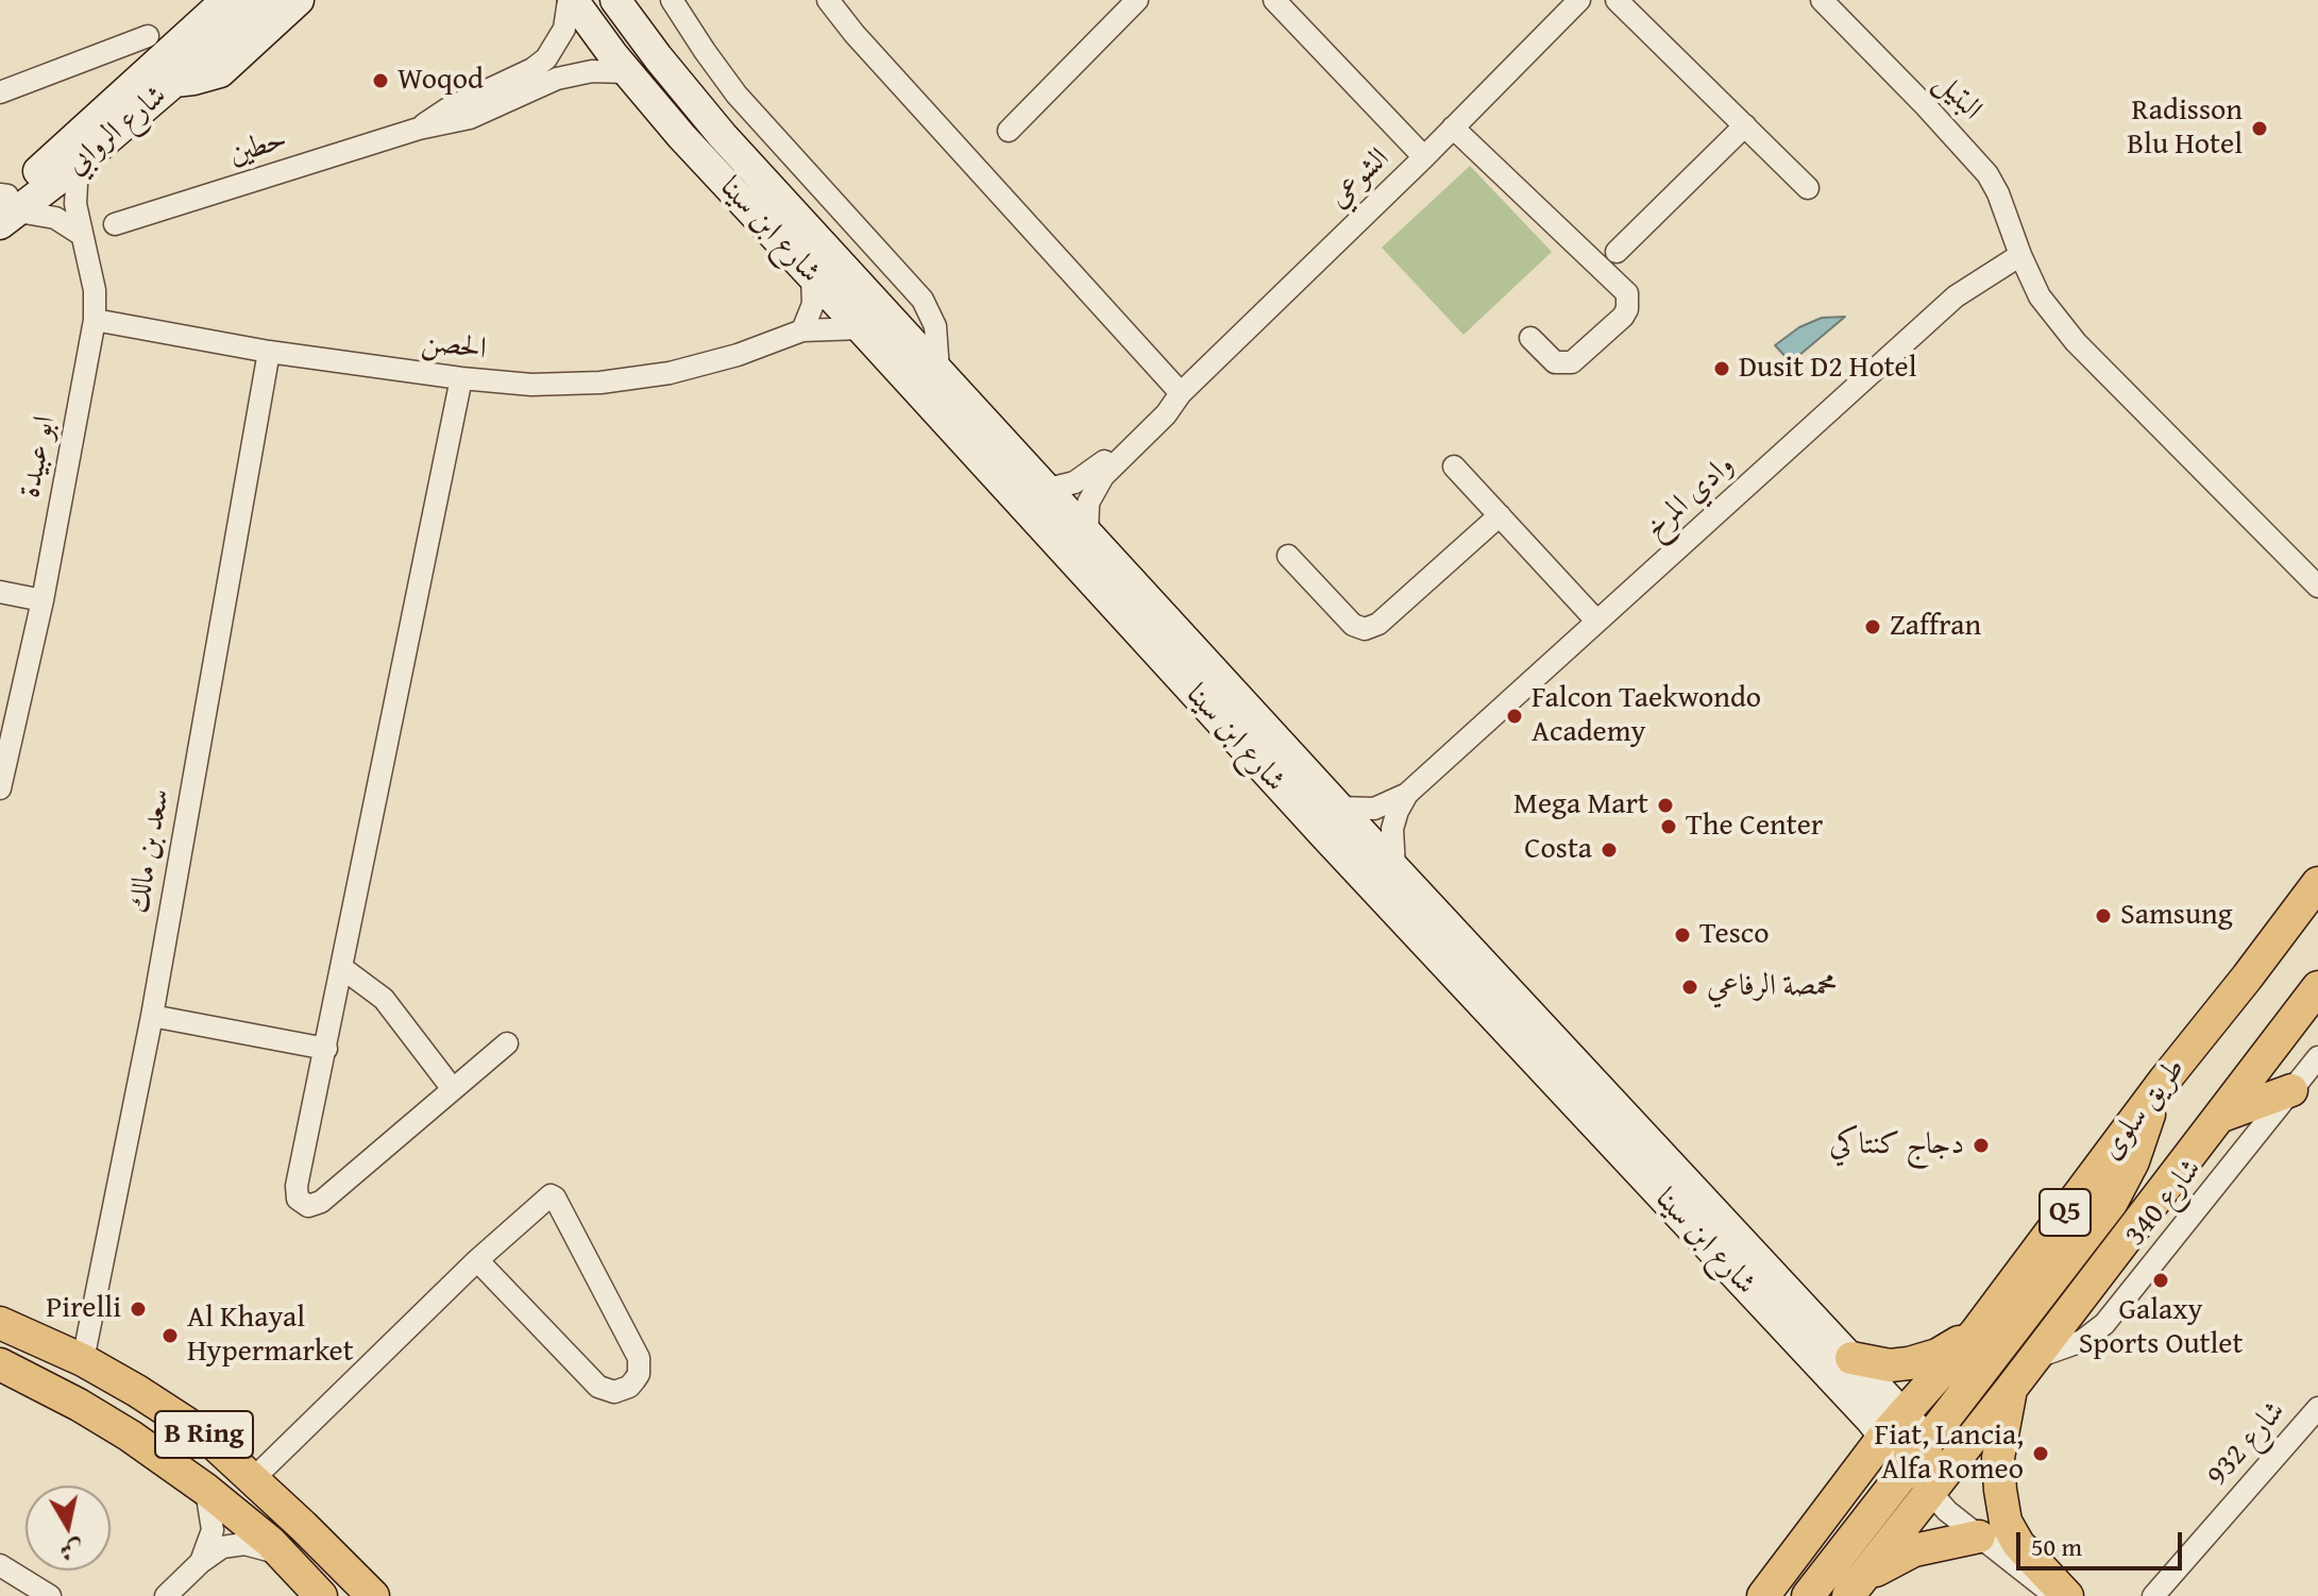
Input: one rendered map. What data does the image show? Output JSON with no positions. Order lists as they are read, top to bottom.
{
  "streets": {
    "main road": ["طريق سلوى", "Q5", "B Ring"],
    "street": [
      "البتيل",
      "شارع الروابي",
      "حطين",
      "الشوعي",
      "شارع ابن سينا",
      "الحصن",
      "ابو عبيدة",
      "وادي المرخ",
      "سعد بن مالك",
      "شارع 340",
      "شارع 932"
    ]
  },
  "crossings": [
    ["البتيل", "وادي المرخ"],
    ["شارع الروابي", "ابو عبيدة"],
    ["حطين", "شارع ابن سينا"],
    ["الشوعي", "شارع ابن سينا"],
    ["شارع ابن سينا", "الحصن"],
    ["شارع ابن سينا", "وادي المرخ"],
    ["شارع ابن سينا", "طريق سلوى"],
    ["شارع ابن سينا", "Q5"],
    ["الحصن", "ابو عبيدة"],
    ["الحصن", "سعد بن مالك"],
    ["سعد بن مالك", "B Ring"],
    ["طريق سلوى", "Q5"],
    ["شارع 340", "Q5"]
  ],
  "places": [
    "Woqod",
    "Radisson Blu Hotel",
    "Dusit D2 Hotel",
    "Zaffran",
    "Falcon Taekwondo Academy",
    "Mega Mart",
    "The Center",
    "Costa",
    "Samsung",
    "Tesco",
    "محمصة الرفاعي",
    "دجاج كنتاكي",
    "Galaxy Sports Outlet",
    "Pirelli",
    "Al Khayal Hypermarket",
    "Fiat, Lancia, Alfa Romeo"
  ],
  "scale_bar": "50 m",
  "north": "bottom"
}
